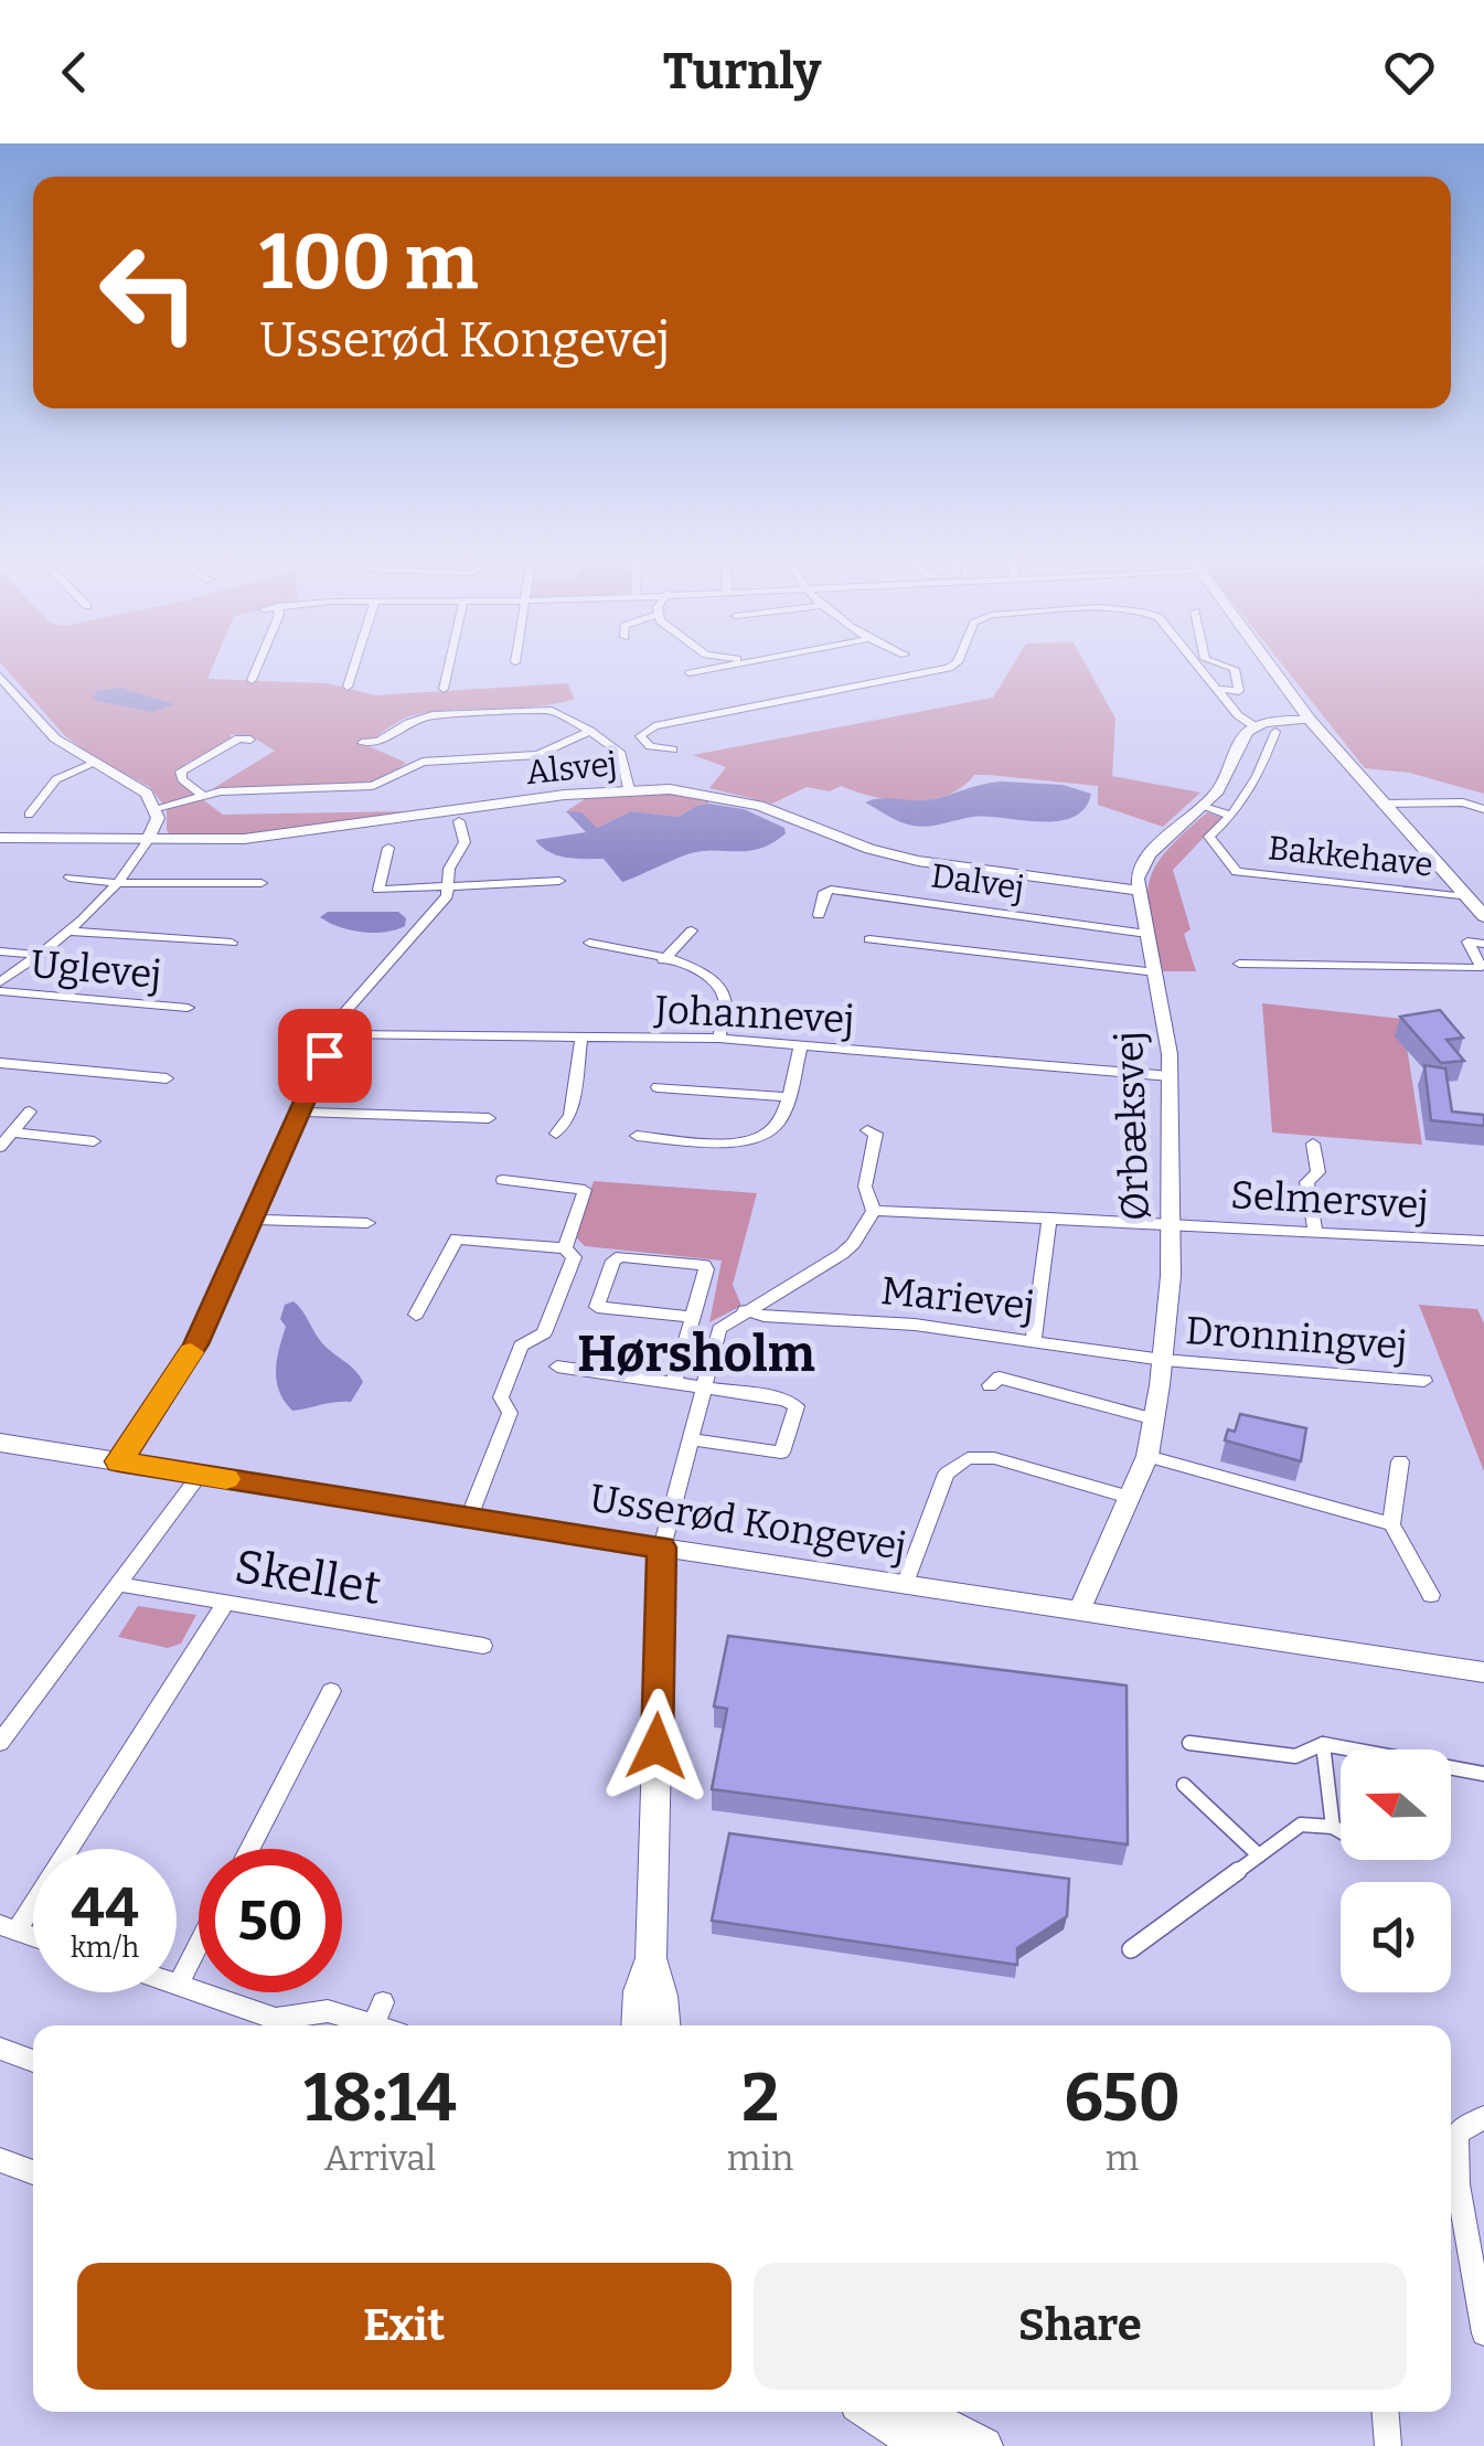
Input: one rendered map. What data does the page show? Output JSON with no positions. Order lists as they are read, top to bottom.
{
  "streets": {
    "main road": ["Usserød Kongevej"],
    "street": [
      "Alsvej",
      "Bakkehave",
      "Dalvej",
      "Uglevej",
      "Johannevej",
      "Ørbæksvej",
      "Selmersvej",
      "Marievej",
      "Dronningvej",
      "Skellet"
    ]
  },
  "crossings": [
    ["Alsvej", "Ørbæksvej"],
    ["Dalvej", "Ørbæksvej"],
    ["Johannevej", "Ørbæksvej"],
    ["Ørbæksvej", "Selmersvej"],
    ["Ørbæksvej", "Marievej"],
    ["Ørbæksvej", "Dronningvej"],
    ["Ørbæksvej", "Usserød Kongevej"],
    ["Marievej", "Dronningvej"]
  ],
  "districts": ["Hørsholm"],
  "north": "left",
  "page": {
    "header": "Turnly",
    "turn": ["100 m", "Usserød Kongevej"],
    "speed": "44 km/h",
    "limit": "50",
    "eta": [
      "18:14",
      "Arrival",
      "2",
      "min",
      "650",
      "m"
    ],
    "buttons": ["Exit", "Share"]
  }
}
